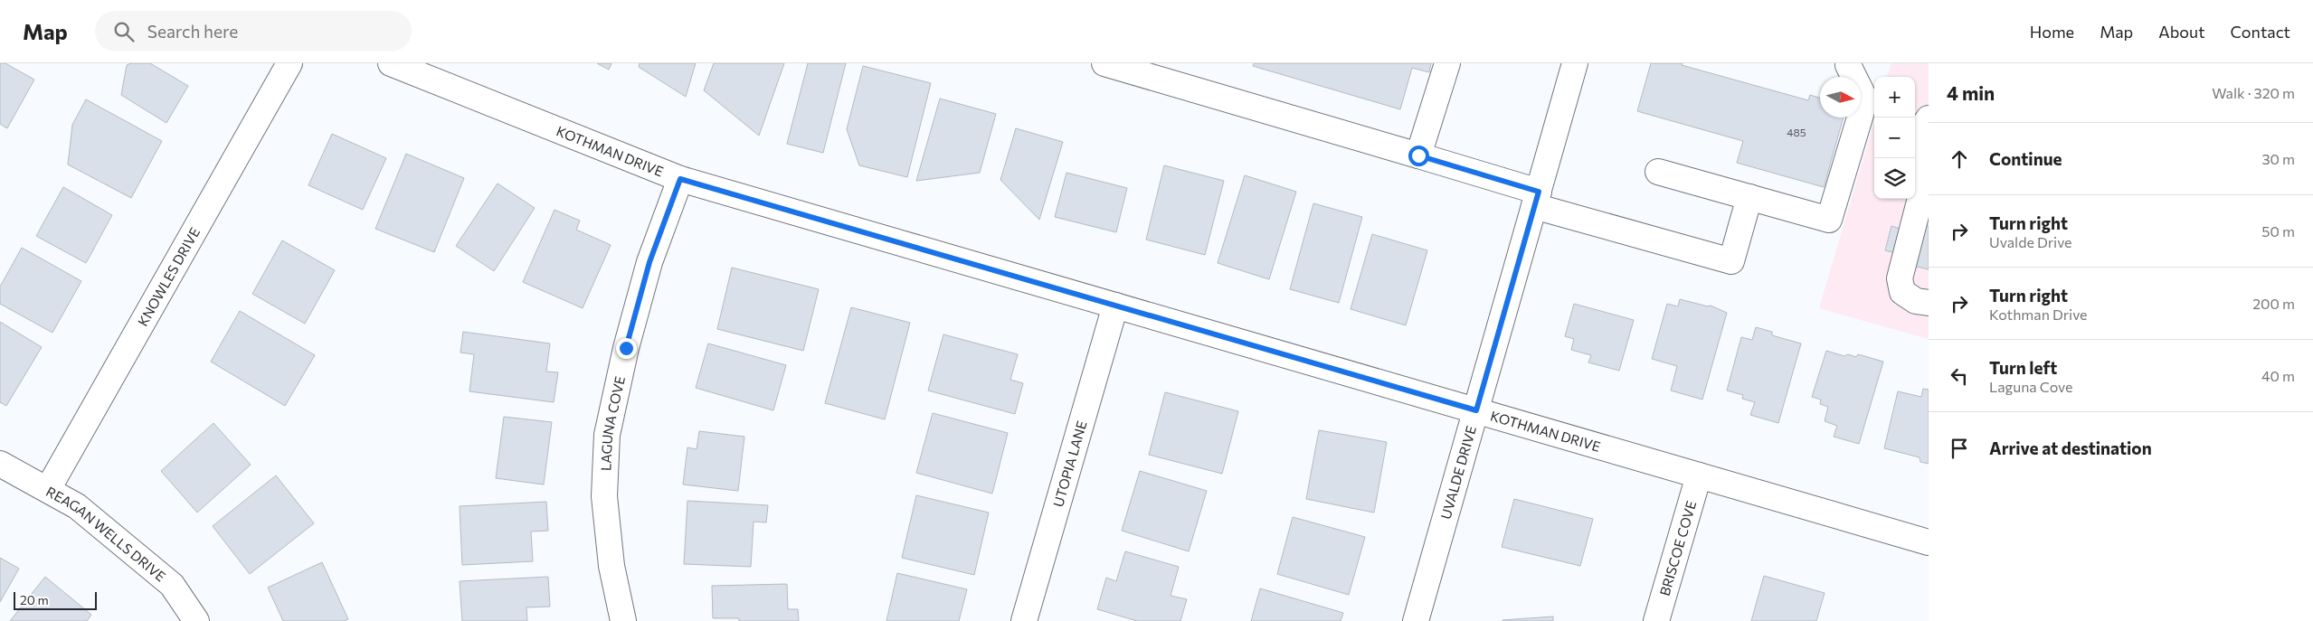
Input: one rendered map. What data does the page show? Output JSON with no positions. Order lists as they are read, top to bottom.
{
  "streets": {
    "street": [
      "KOTHMAN DRIVE",
      "KNOWLES DRIVE",
      "LAGUNA COVE",
      "UTOPIA LANE",
      "UVALDE DRIVE",
      "REAGAN WELLS DRIVE",
      "BRISCOE COVE"
    ]
  },
  "crossings": [
    ["KOTHMAN DRIVE", "LAGUNA COVE"],
    ["KOTHMAN DRIVE", "UTOPIA LANE"],
    ["KOTHMAN DRIVE", "UVALDE DRIVE"],
    ["KOTHMAN DRIVE", "BRISCOE COVE"],
    ["KNOWLES DRIVE", "REAGAN WELLS DRIVE"]
  ],
  "house_numbers": ["485"],
  "scale_bar": "20 m",
  "north": "right",
  "page": {
    "header": "Map",
    "search": "Search here",
    "nav": [
      "Home",
      "Map",
      "About",
      "Contact"
    ],
    "heading": ["4 min", "Walk · 320 m"],
    "map_buttons": ["+", "−"],
    "list": [
      ["Continue", "30 m"],
      ["Turn right", "Uvalde Drive", "50 m"],
      ["Turn right", "Kothman Drive", "200 m"],
      ["Turn left", "Laguna Cove", "40 m"],
      "Arrive at destination"
    ],
    "scale": "20 m"
  }
}
